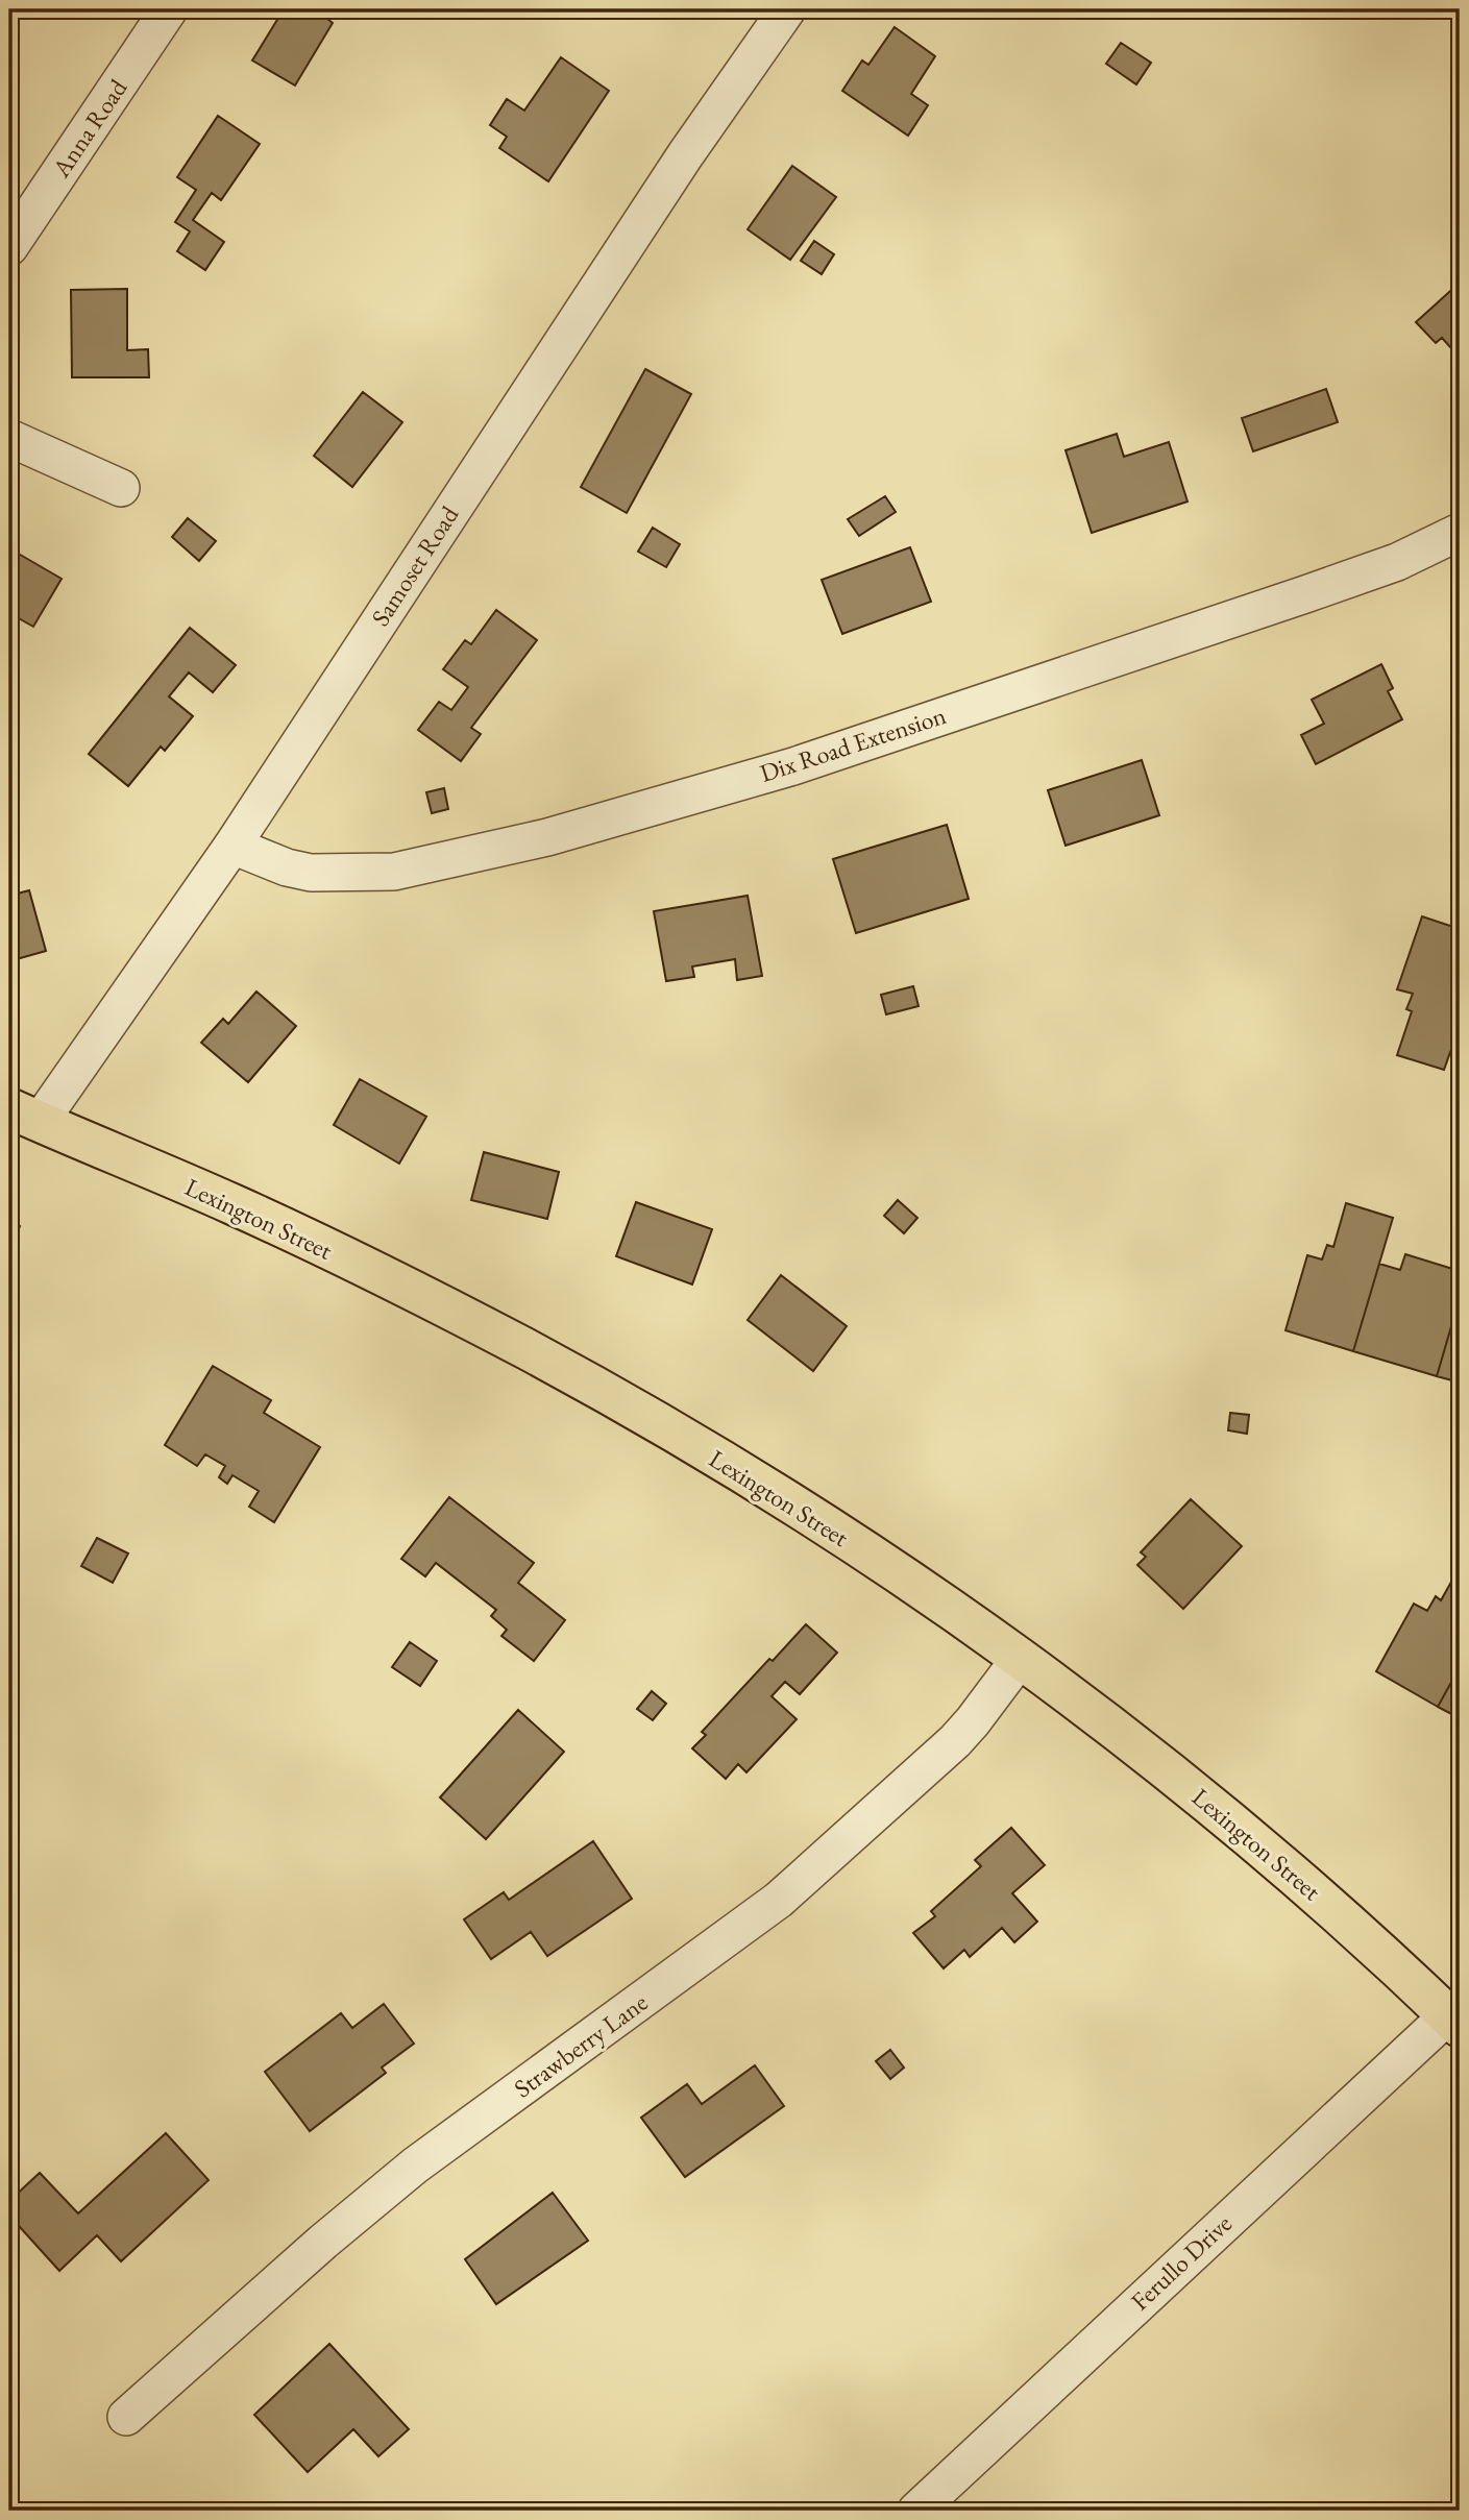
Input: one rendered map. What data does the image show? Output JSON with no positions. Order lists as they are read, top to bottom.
{
  "streets": {
    "main road": ["Lexington Street"],
    "street": [
      "Anna Road",
      "Samoset Road",
      "Dix Road Extension",
      "Strawberry Lane",
      "Ferullo Drive"
    ]
  },
  "crossings": [
    ["Samoset Road", "Dix Road Extension"],
    ["Samoset Road", "Lexington Street"],
    ["Lexington Street", "Strawberry Lane"],
    ["Lexington Street", "Ferullo Drive"]
  ]
}
